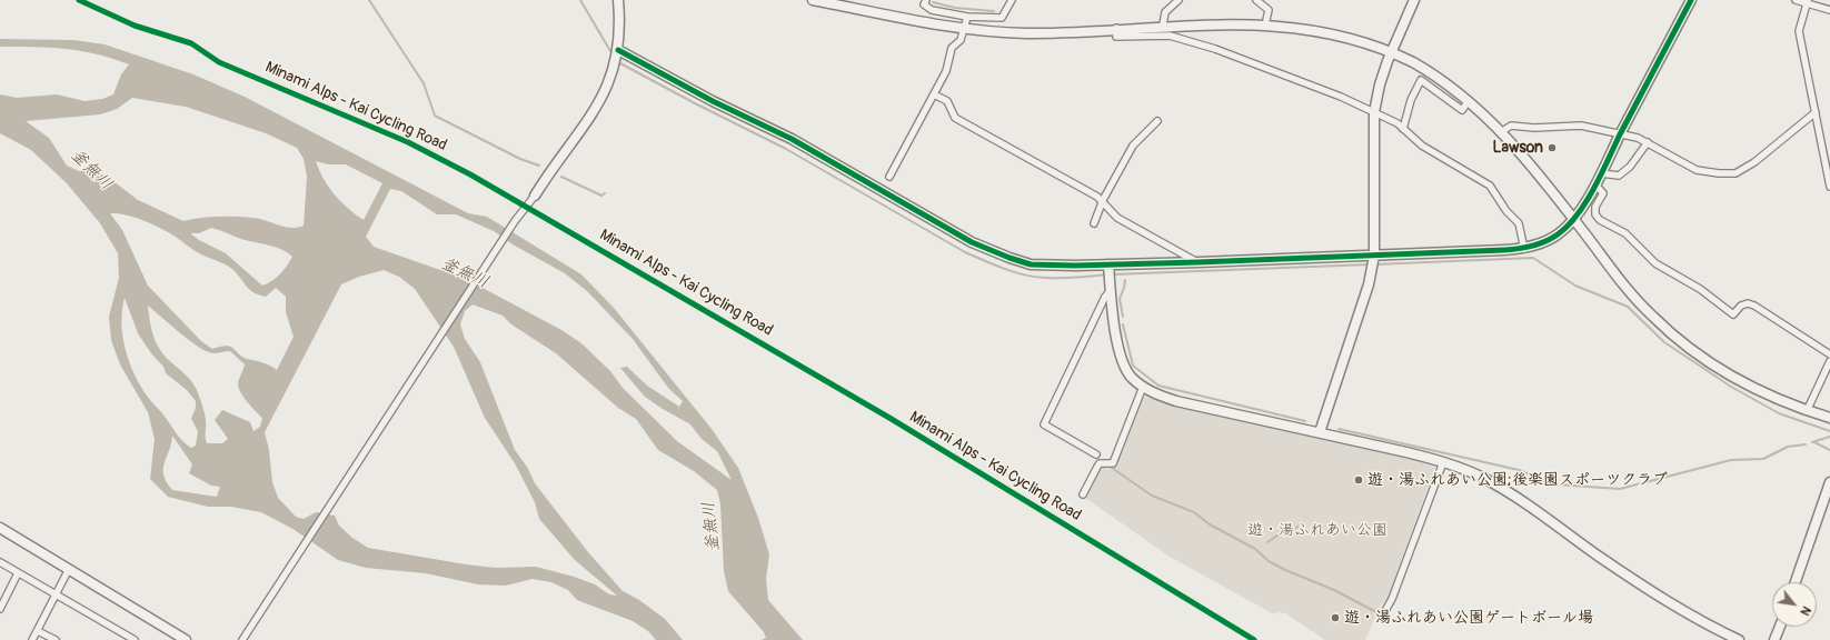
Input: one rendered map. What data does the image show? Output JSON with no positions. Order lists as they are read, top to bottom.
{
  "streets": {
    "cycle path": ["Minami Alps - Kai Cycling Road"]
  },
  "water": ["釜無川"],
  "parks": ["遊・湯ふれあい公園"],
  "places": ["Lawson", "遊・湯ふれあい公園;後楽園スポーツクラブ", "遊・湯ふれあい公園ゲートボール場"],
  "north": "bottom right"
}
